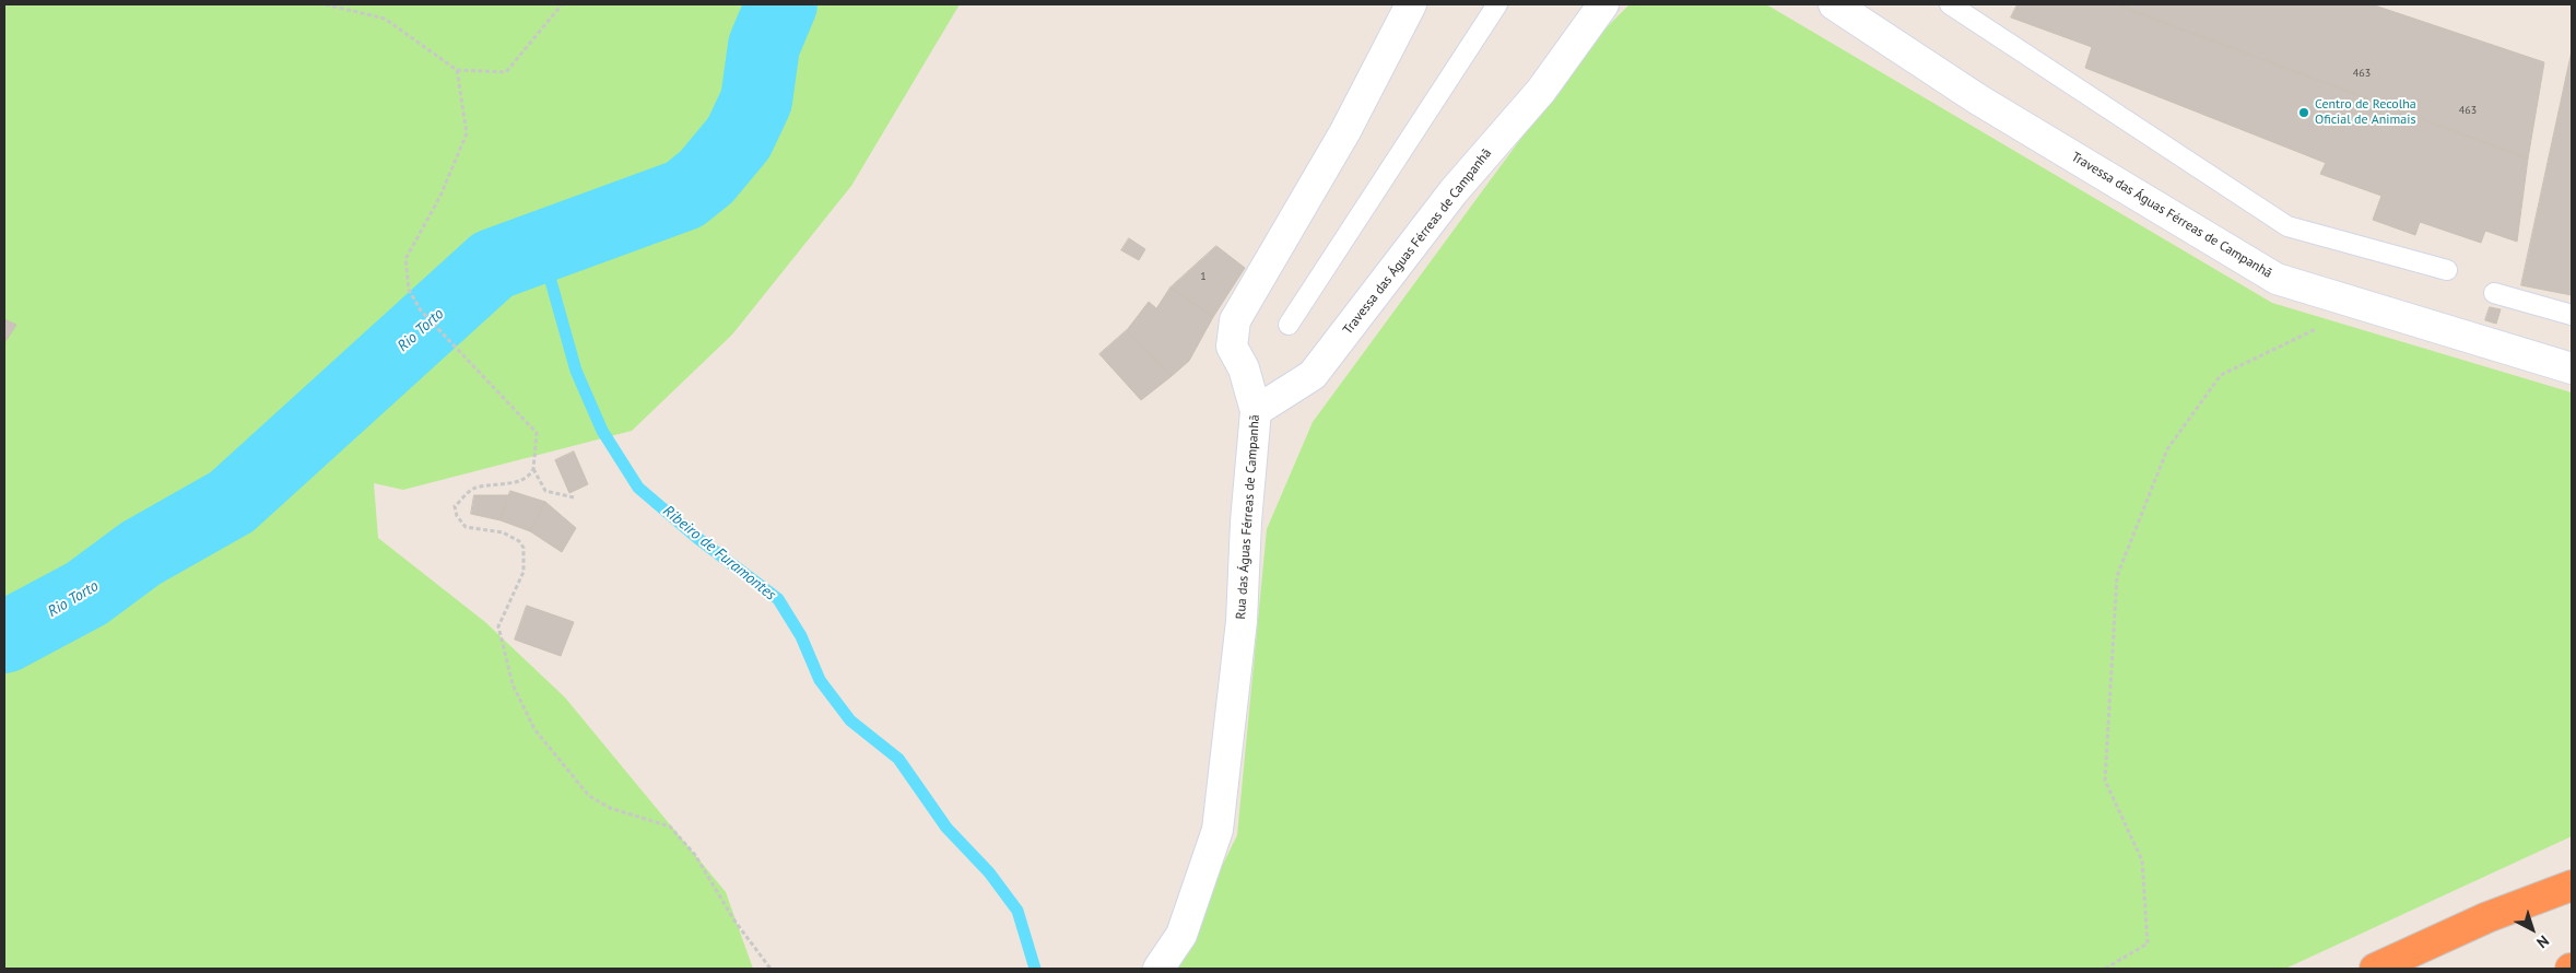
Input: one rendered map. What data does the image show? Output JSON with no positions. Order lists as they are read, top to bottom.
{
  "streets": {
    "street": ["Travessa das Águas Férreas de Campanhã", "Rua das Águas Férreas de Campanhã"]
  },
  "crossings": [
    ["Travessa das Águas Férreas de Campanhã", "Rua das Águas Férreas de Campanhã"]
  ],
  "water": ["Rio Torto", "Ribeiro de Furamontes"],
  "places": ["Centro de Recolha Oficial de Animais"],
  "house_numbers": ["463", "463", "1"],
  "north": "bottom right"
}
